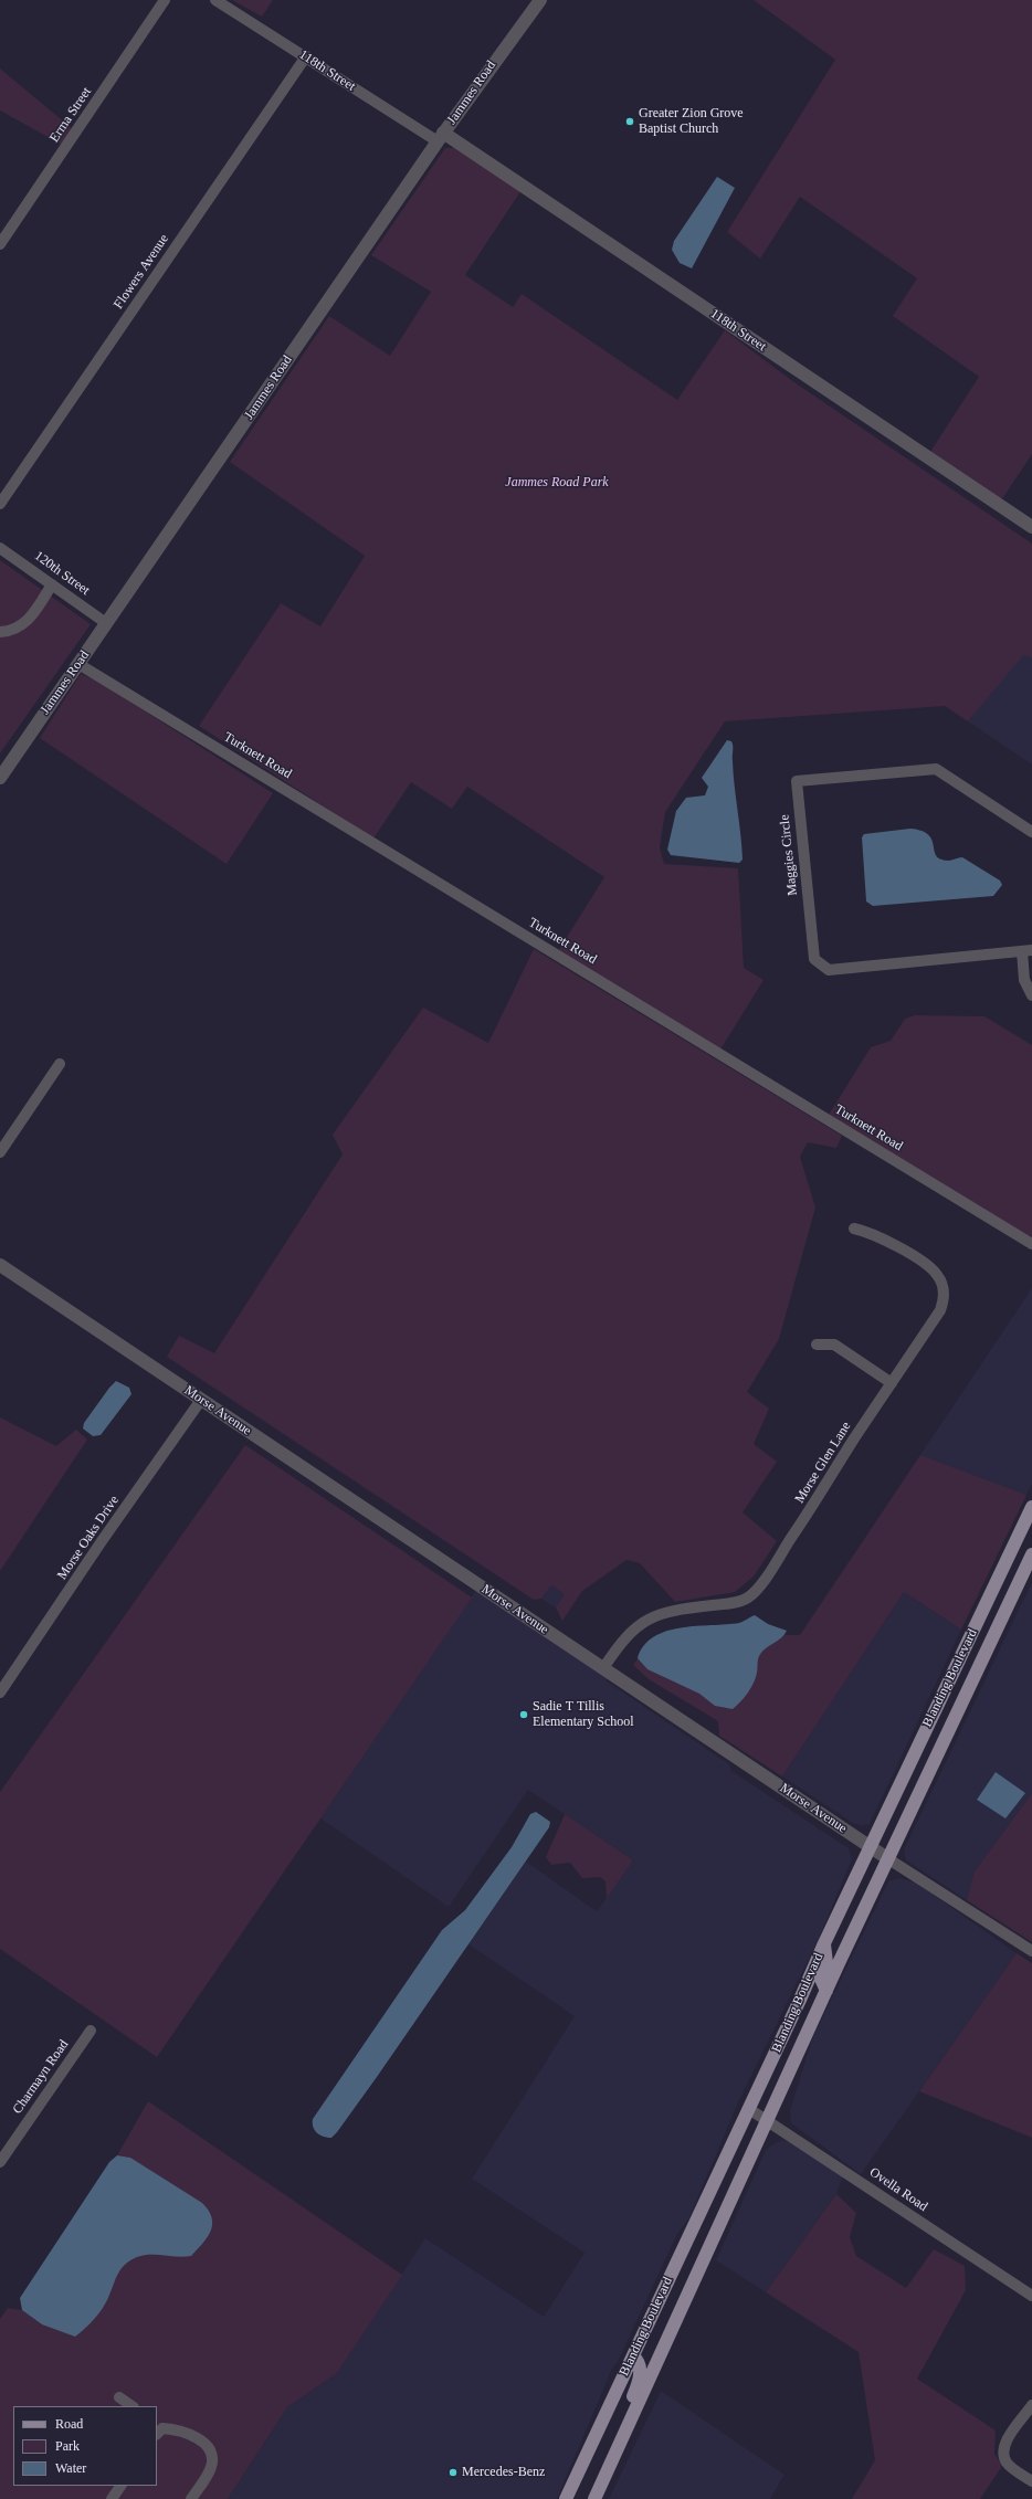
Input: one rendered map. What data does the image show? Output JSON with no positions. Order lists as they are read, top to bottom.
{
  "streets": {
    "main road": ["Blanding Boulevard"],
    "street": [
      "118th Street",
      "Jammes Road",
      "Erma Street",
      "Flowers Avenue",
      "120th Street",
      "Turknett Road",
      "Maggies Circle",
      "Morse Avenue",
      "Morse Glen Lane",
      "Morse Oaks Drive",
      "Charmayn Road",
      "Ovella Road"
    ]
  },
  "crossings": [
    ["118th Street", "Jammes Road"],
    ["118th Street", "Flowers Avenue"],
    ["Jammes Road", "120th Street"],
    ["Jammes Road", "Turknett Road"],
    ["Morse Avenue", "Morse Glen Lane"],
    ["Morse Avenue", "Morse Oaks Drive"],
    ["Morse Avenue", "Blanding Boulevard"],
    ["Blanding Boulevard", "Ovella Road"]
  ],
  "parks": ["Jammes Road Park"],
  "places": ["Greater Zion Grove Baptist Church", "Sadie T Tillis Elementary School", "Mercedes-Benz"],
  "legend": ["Road", "Park", "Water"]
}
